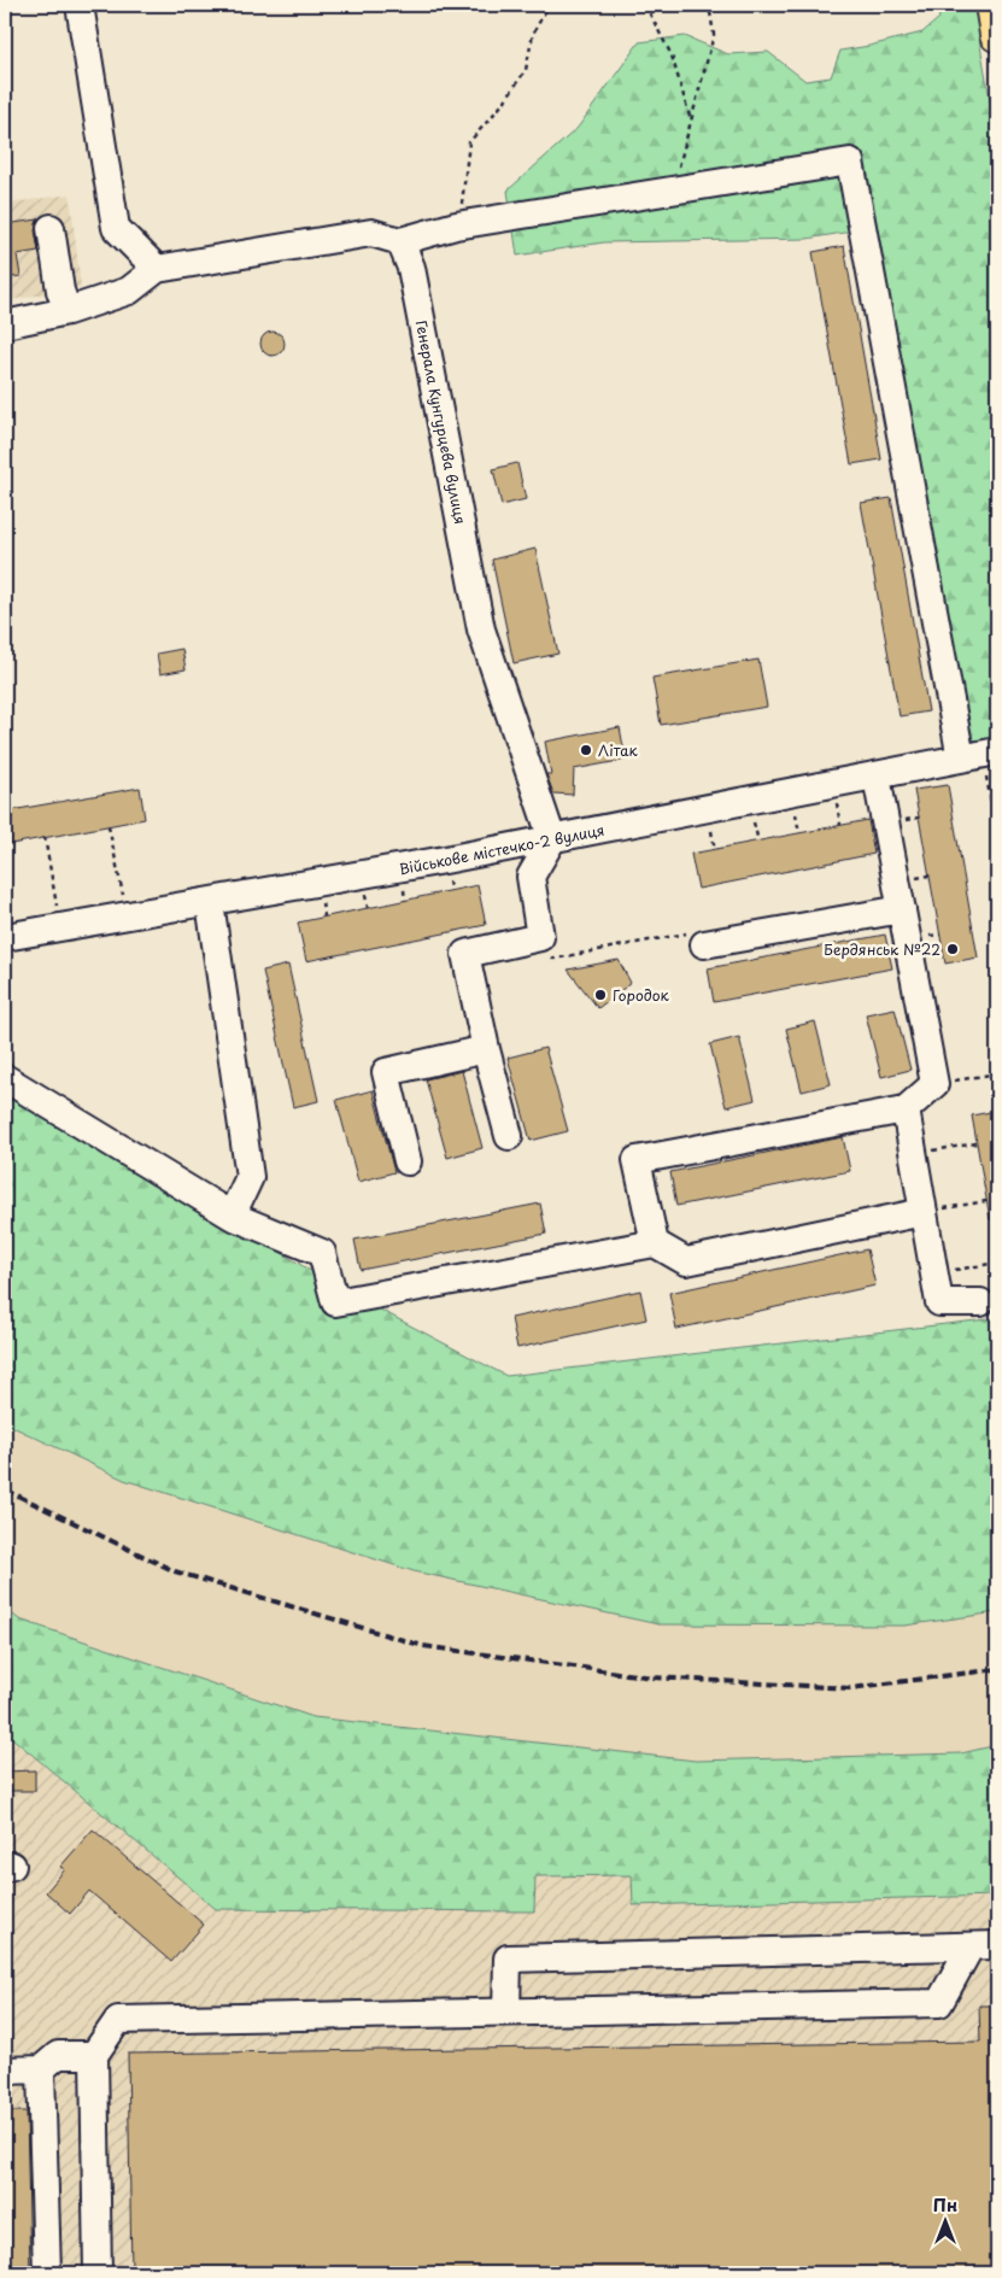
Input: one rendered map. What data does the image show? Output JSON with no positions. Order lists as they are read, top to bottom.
{
  "streets": {
    "street": ["Генерала Кунгурцева вулиця", "Військове містечко-2 вулиця"]
  },
  "crossings": [
    ["Генерала Кунгурцева вулиця", "Військове містечко-2 вулиця"]
  ],
  "places": ["Літак", "Бердянськ №22", "Городок"],
  "north": "top"
}
